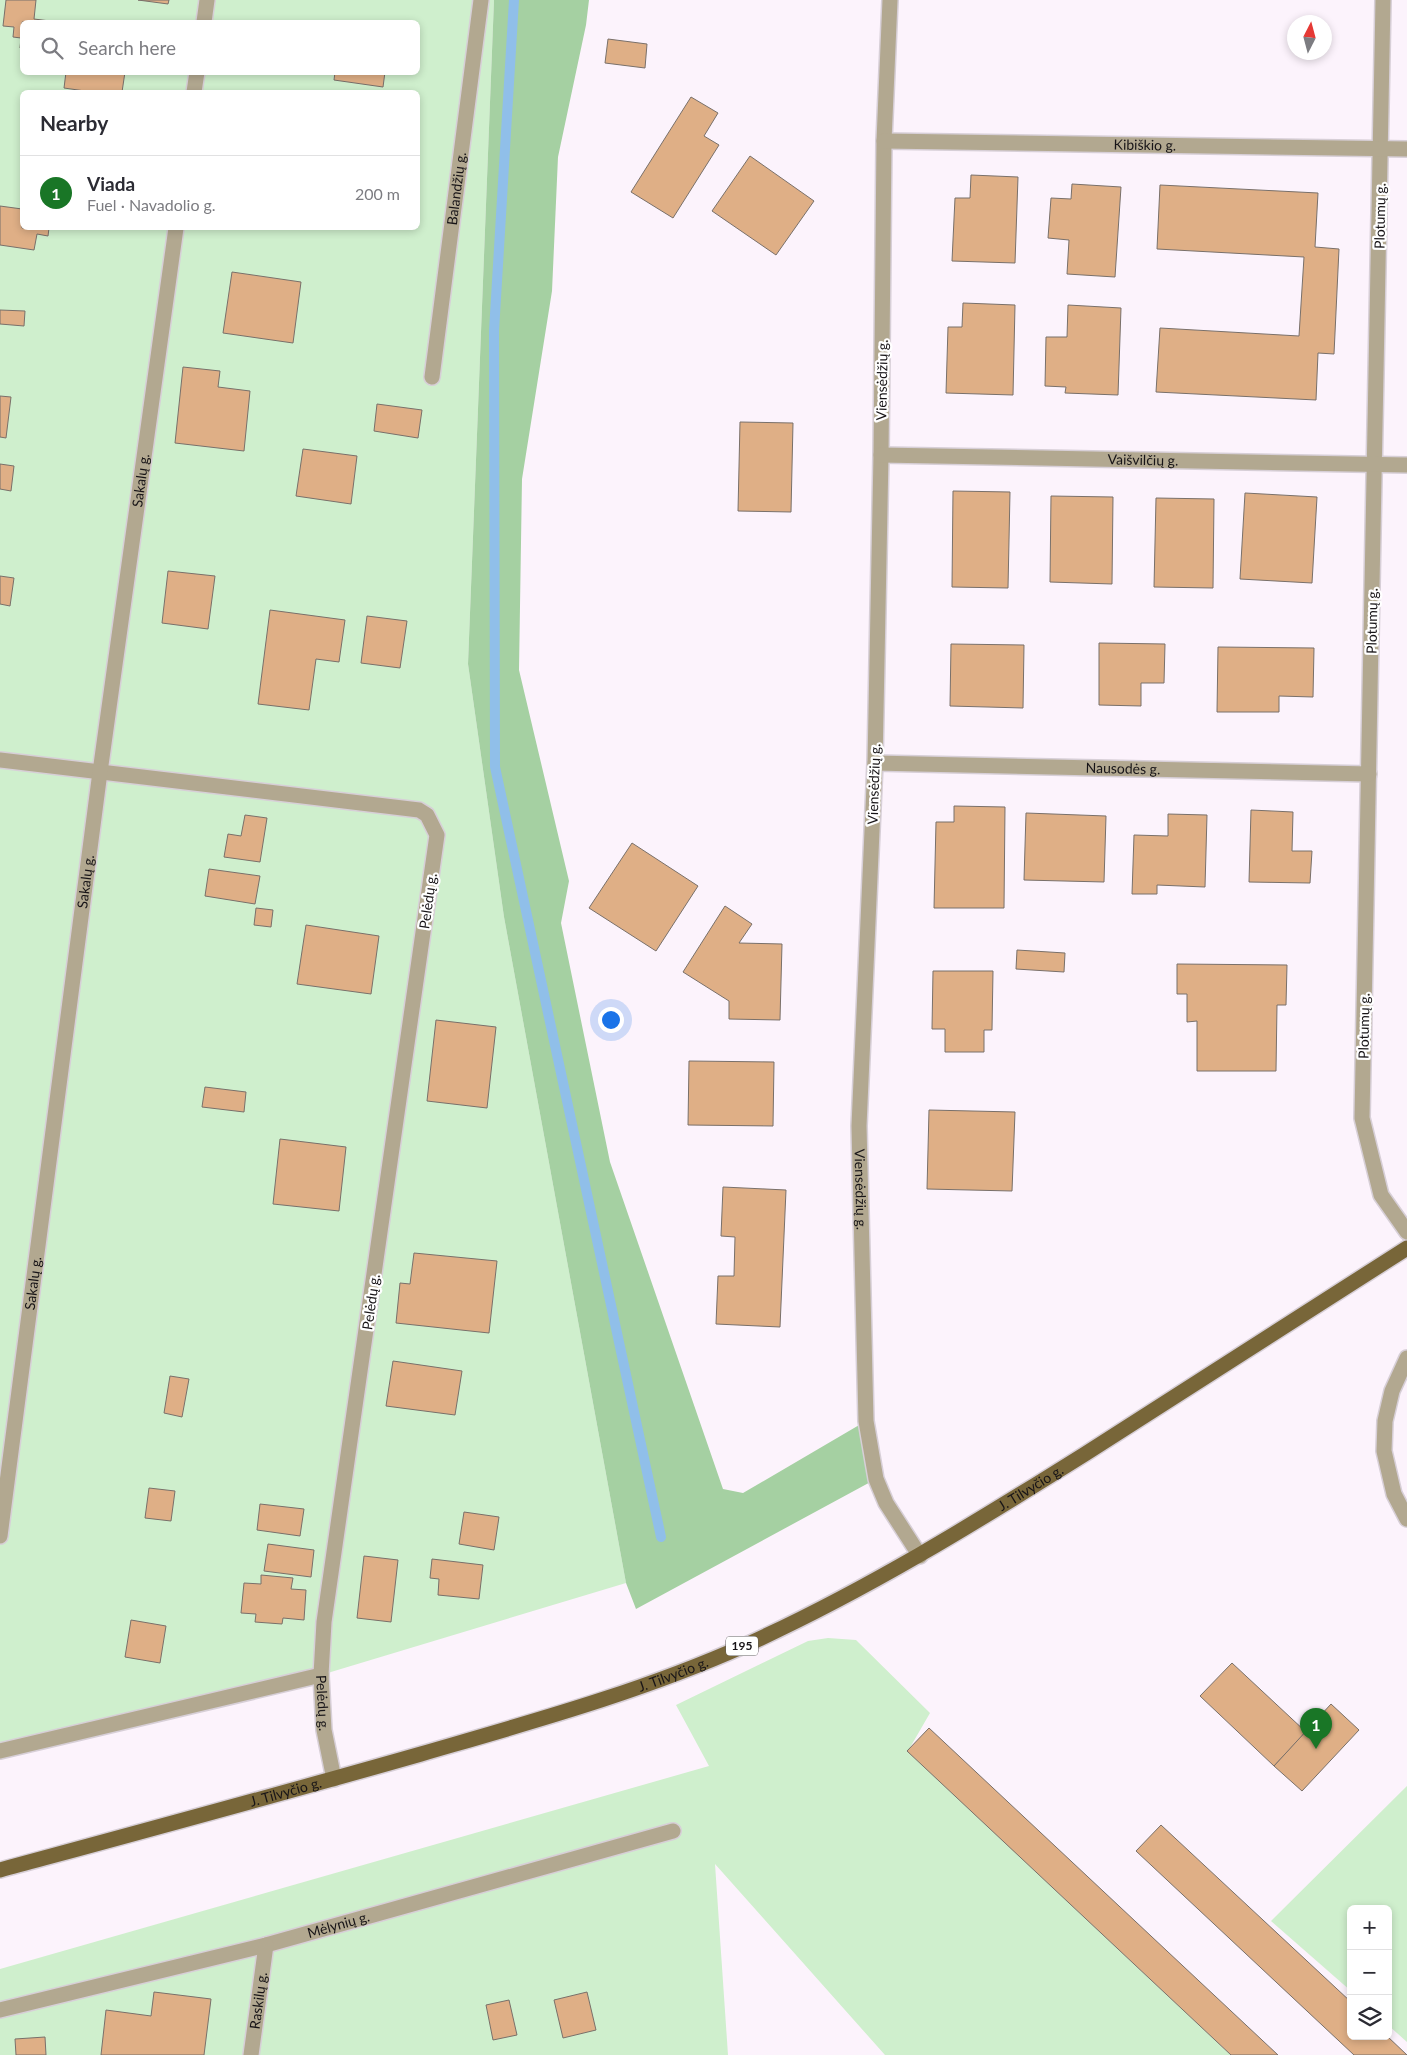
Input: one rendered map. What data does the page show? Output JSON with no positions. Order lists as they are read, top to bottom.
{
  "streets": {
    "main road": ["J. Tilvyčio g.", "195"],
    "street": [
      "Kibiškio g.",
      "Balandžių g.",
      "Plotumų g.",
      "Viensėdžių g.",
      "Vaišvilčių g.",
      "Sakalų g.",
      "Nausodės g.",
      "Pelėdų g.",
      "Mėlynių g.",
      "Raskilų g."
    ]
  },
  "crossings": [
    ["Kibiškio g.", "Plotumų g."],
    ["Kibiškio g.", "Viensėdžių g."],
    ["Plotumų g.", "Vaišvilčių g."],
    ["Plotumų g.", "Nausodės g."],
    ["Viensėdžių g.", "Vaišvilčių g."],
    ["Viensėdžių g.", "Nausodės g."],
    ["Viensėdžių g.", "J. Tilvyčio g."],
    ["Sakalų g.", "Pelėdų g."],
    ["Pelėdų g.", "J. Tilvyčio g."],
    ["Mėlynių g.", "Raskilų g."]
  ],
  "north": "top",
  "page": {
    "search": "Search here",
    "heading": "Nearby",
    "list": [
      {
        "mark": "1",
        "name": "Viada",
        "note": "Fuel · Navadolio g.",
        "value": "200 m"
      }
    ],
    "pins": "1",
    "map_buttons": ["+", "−"]
  }
}
